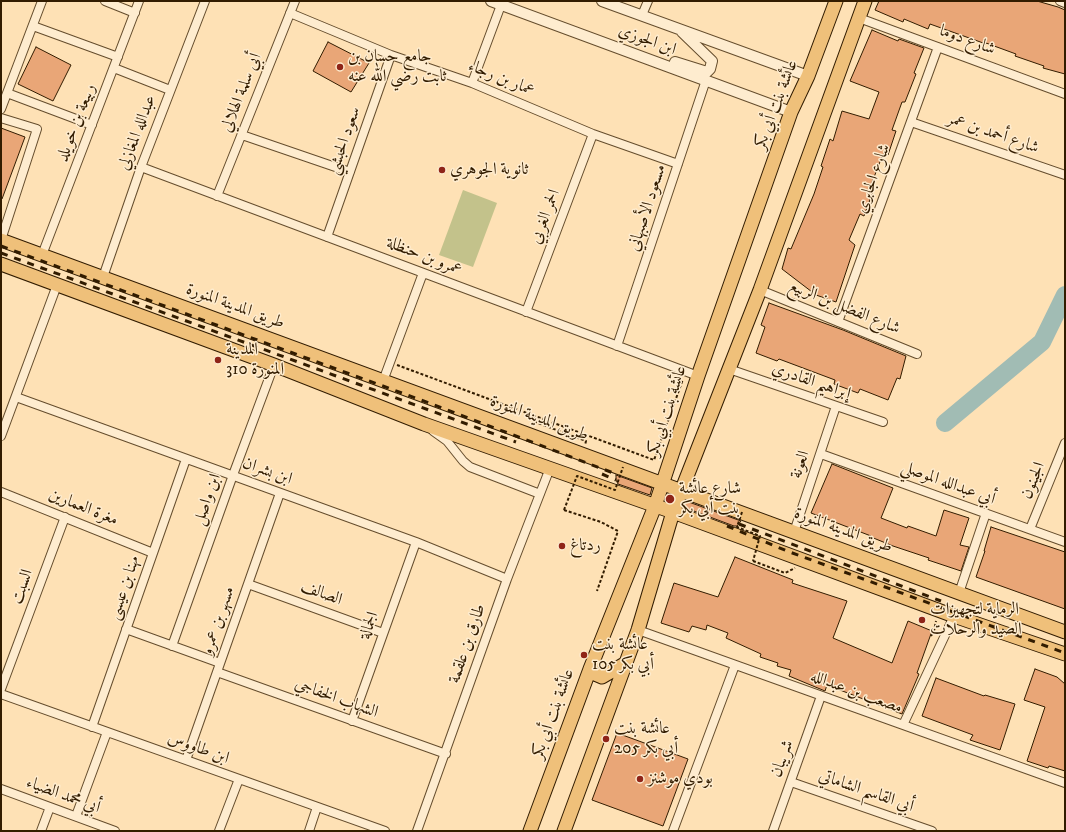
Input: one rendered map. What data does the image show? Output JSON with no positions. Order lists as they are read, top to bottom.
{
  "streets": {
    "main road": ["عائشة بنت أبي بكر", "طريق المدينة المنورة"],
    "street": [
      "ابن الجوزي",
      "شارع دوما",
      "عمار بن رجاء",
      "أبي سلمة الهلالي",
      "ربيعة بن خويلد",
      "عبدالله المغازلي",
      "شارع أحمد بن عمر",
      "سعود الحبشي",
      "شارع الجابري",
      "مسعود الأصبهاني",
      "الحمر الغربي",
      "عمرو بن حنظلة",
      "شارع الفضل بن الربيع",
      "إبراهيم القادري",
      "العونة",
      "ابن بشران",
      "الجينون",
      "أبي عبدالله الموصلي",
      "ابن واصل",
      "مغرة العمارين",
      "السبت",
      "مهنا بن عيسى",
      "الصالف",
      "مسهر بن عمرو",
      "الجمالة",
      "طارق بن علقمة",
      "مصعب بن عبدالله",
      "الشهاب الخفاجي",
      "ابن طاووس",
      "شريبان",
      "أبي القاسم الشاماتي",
      "أبي محمد الضياء"
    ]
  },
  "crossings": [
    ["ابن الجوزي", "عائشة بنت أبي بكر"],
    ["ابن الجوزي", "مسعود الأصبهاني"],
    ["شارع دوما", "شارع الجابري"],
    ["عمار بن رجاء", "أبي سلمة الهلالي"],
    ["عمار بن رجاء", "سعود الحبشي"],
    ["عمار بن رجاء", "مسعود الأصبهاني"],
    ["عمار بن رجاء", "الحمر الغربي"],
    ["أبي سلمة الهلالي", "عمرو بن حنظلة"],
    ["عائشة بنت أبي بكر", "عمرو بن حنظلة"],
    ["عائشة بنت أبي بكر", "طريق المدينة المنورة"],
    ["ربيعة بن خويلد", "طريق المدينة المنورة"],
    ["عبدالله المغازلي", "عمرو بن حنظلة"],
    ["عبدالله المغازلي", "طريق المدينة المنورة"],
    ["شارع أحمد بن عمر", "شارع الجابري"],
    ["سعود الحبشي", "عمرو بن حنظلة"],
    ["شارع الجابري", "شارع الفضل بن الربيع"],
    ["مسعود الأصبهاني", "عمرو بن حنظلة"],
    ["الحمر الغربي", "عمرو بن حنظلة"],
    ["طريق المدينة المنورة", "العونة"],
    ["إبراهيم القادري", "العونة"],
    ["العونة", "أبي عبدالله الموصلي"],
    ["ابن بشران", "ابن واصل"],
    ["ابن بشران", "مهنا بن عيسى"],
    ["ابن بشران", "مسهر بن عمرو"],
    ["ابن بشران", "الجمالة"],
    ["ابن بشران", "طارق بن علقمة"],
    ["الجينون", "أبي عبدالله الموصلي"],
    ["مغرة العمارين", "السبت"],
    ["مغرة العمارين", "مهنا بن عيسى"],
    ["مهنا بن عيسى", "ابن طاووس"],
    ["الصالف", "مسهر بن عمرو"],
    ["الصالف", "الجمالة"],
    ["مسهر بن عمرو", "الشهاب الخفاجي"],
    ["مسهر بن عمرو", "ابن طاووس"],
    ["الجمالة", "الشهاب الخفاجي"],
    ["طارق بن علقمة", "الشهاب الخفاجي"],
    ["مصعب بن عبدالله", "شريبان"],
    ["شريبان", "أبي القاسم الشاماتي"]
  ],
  "places": [
    "جامع حسان بن ثابت رضي الله عنه",
    "ثانوية الجوهري",
    "المدينة المنورة 310",
    "شارع عائشة بنت أبي بكر",
    "ردتاغ",
    "الرماية لتجهيزات الصيد والرحلات",
    "عائشة بنت أبي بكر 105",
    "عائشة بنت أبي بكر 205",
    "بودي موشنز"
  ]
}
